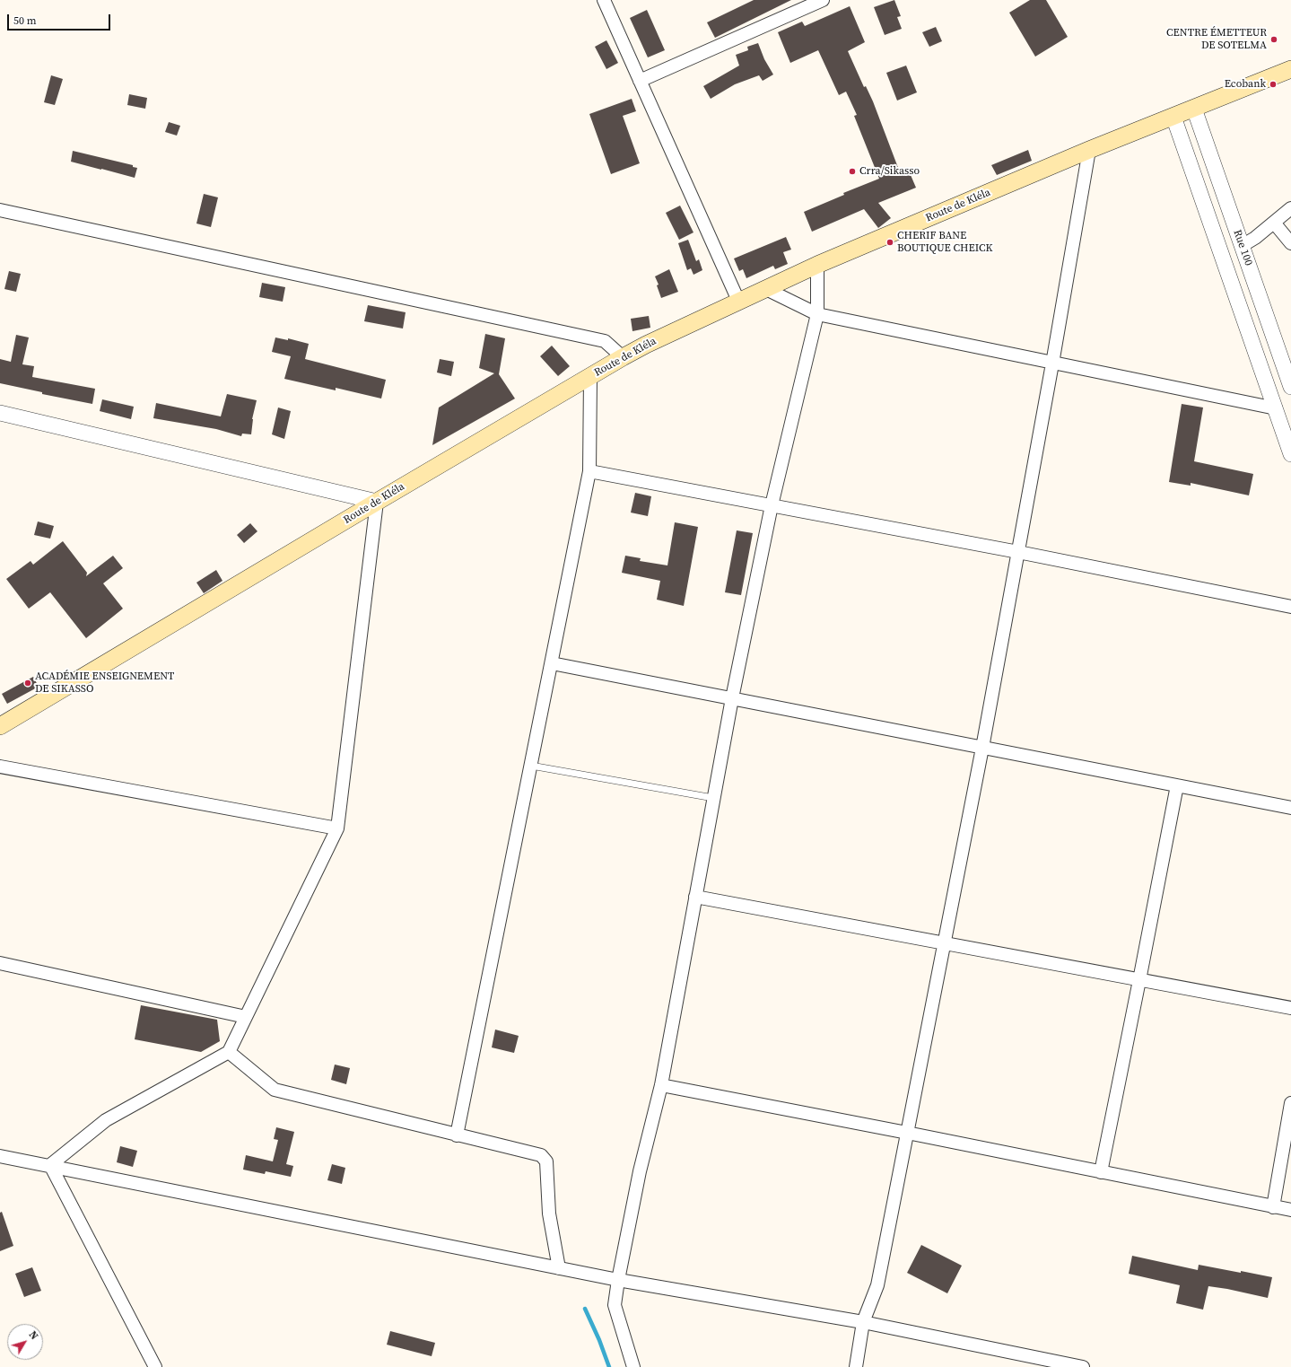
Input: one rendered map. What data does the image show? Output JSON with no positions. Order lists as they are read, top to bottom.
{
  "streets": {
    "main road": ["Route de Kléla"],
    "street": ["Rue 100"]
  },
  "crossings": [
    ["Route de Kléla", "Rue 100"]
  ],
  "places": [
    "CENTRE ÉMETTEUR DE SOTELMA",
    "Ecobank",
    "Crra/Sikasso",
    "CHERIF BANE BOUTIQUE CHEICK",
    "ACADÉMIE ENSEIGNEMENT DE SIKASSO"
  ],
  "scale_bar": "50 m",
  "north": "top right"
}
